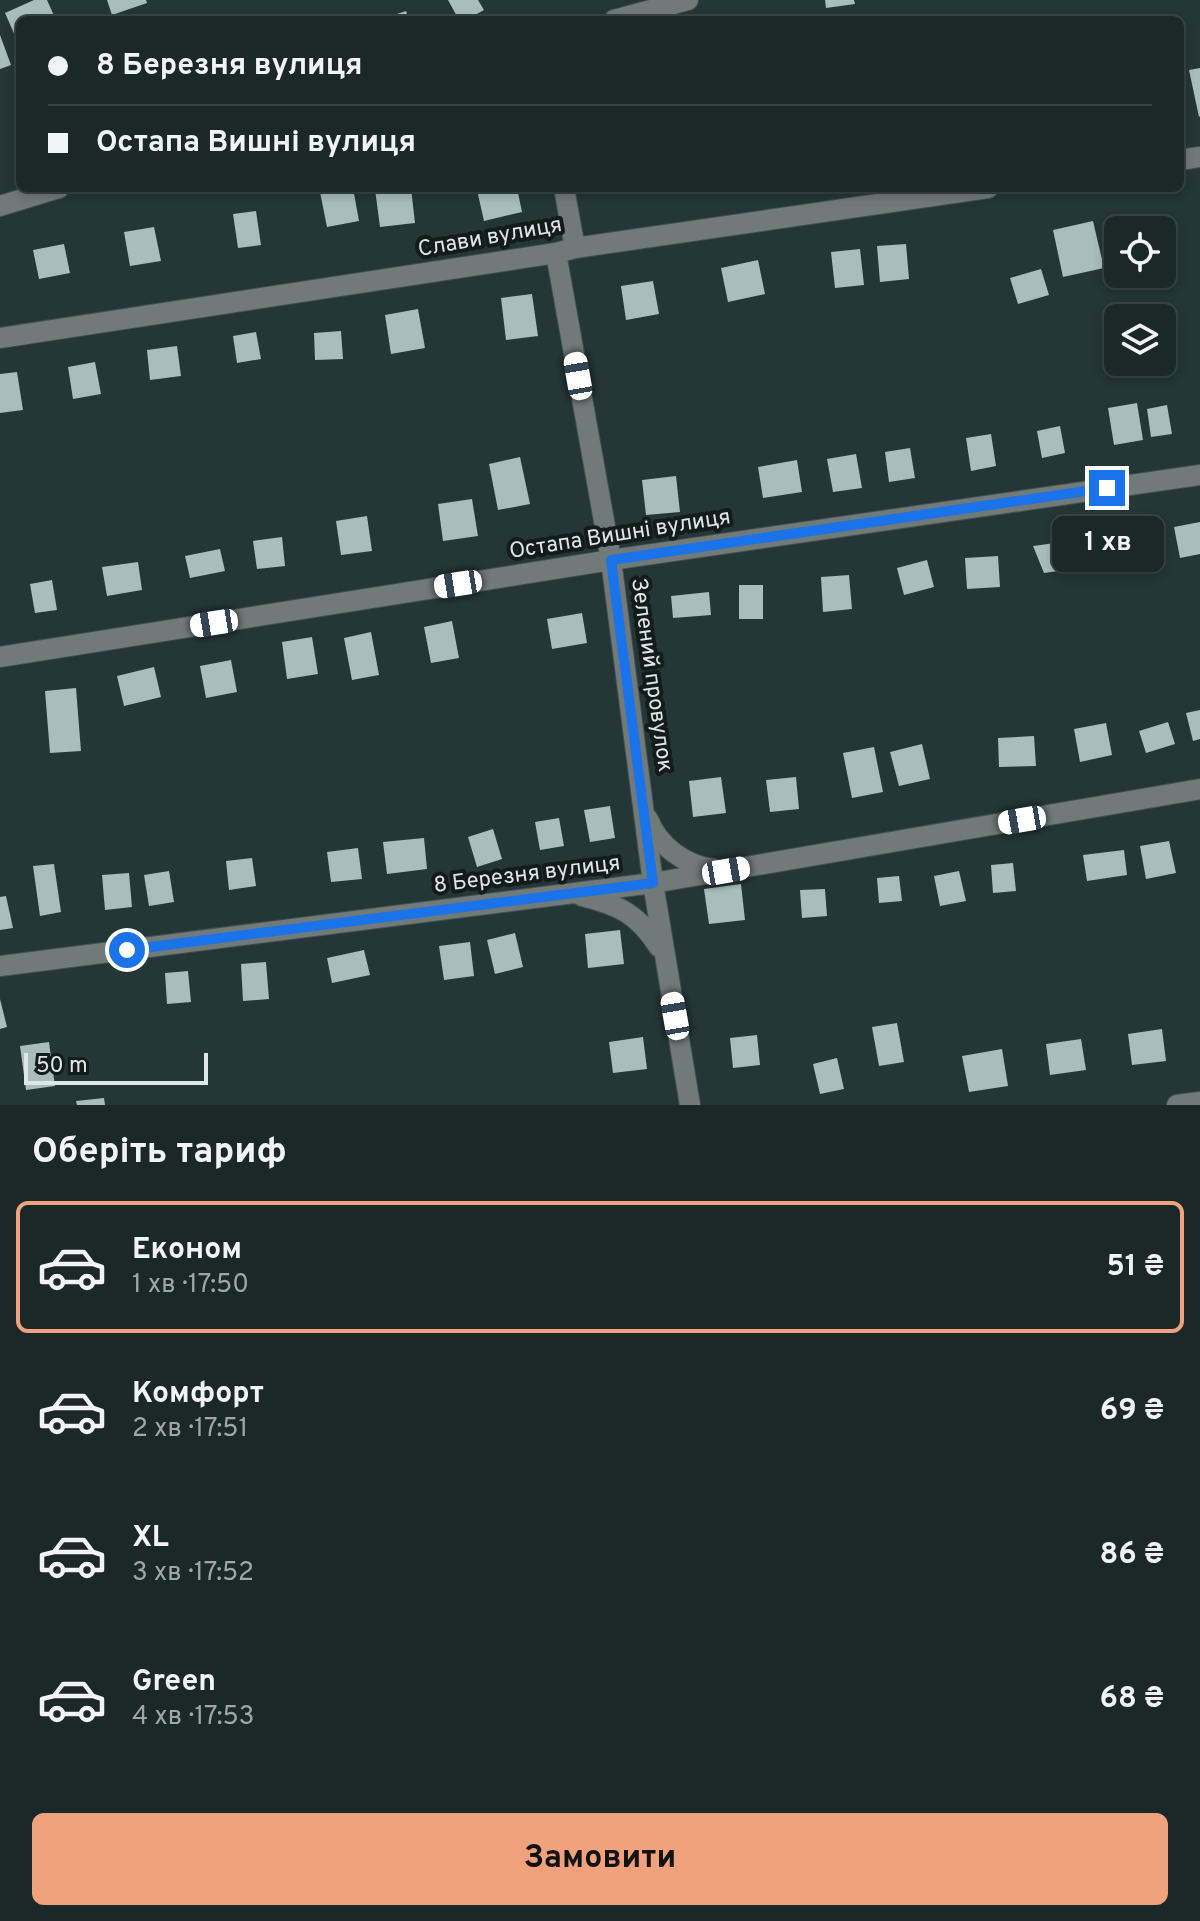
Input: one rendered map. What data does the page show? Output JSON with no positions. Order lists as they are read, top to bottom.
{
  "streets": {
    "street": [
      "Слави вулиця",
      "Остапа Вишні вулиця",
      "Зелений провулок",
      "8 Березня вулиця"
    ]
  },
  "crossings": [
    ["Слави вулиця", "Зелений провулок"],
    ["Остапа Вишні вулиця", "Зелений провулок"],
    ["Зелений провулок", "8 Березня вулиця"]
  ],
  "scale_bar": "50 m",
  "page": {
    "banner": ["8 Березня вулиця", "Остапа Вишні вулиця"],
    "bubble": "1 хв",
    "scale": "50 m",
    "heading": "Оберіть тариф",
    "list": [
      {
        "name": "Економ",
        "note": "1 хв · 17:50",
        "value": "51 ₴"
      },
      {
        "name": "Комфорт",
        "note": "2 хв · 17:51",
        "value": "69 ₴"
      },
      {
        "name": "XL",
        "note": "3 хв · 17:52",
        "value": "86 ₴"
      },
      {
        "name": "Green",
        "note": "4 хв · 17:53",
        "value": "68 ₴"
      }
    ],
    "buttons": "Замовити"
  }
}
